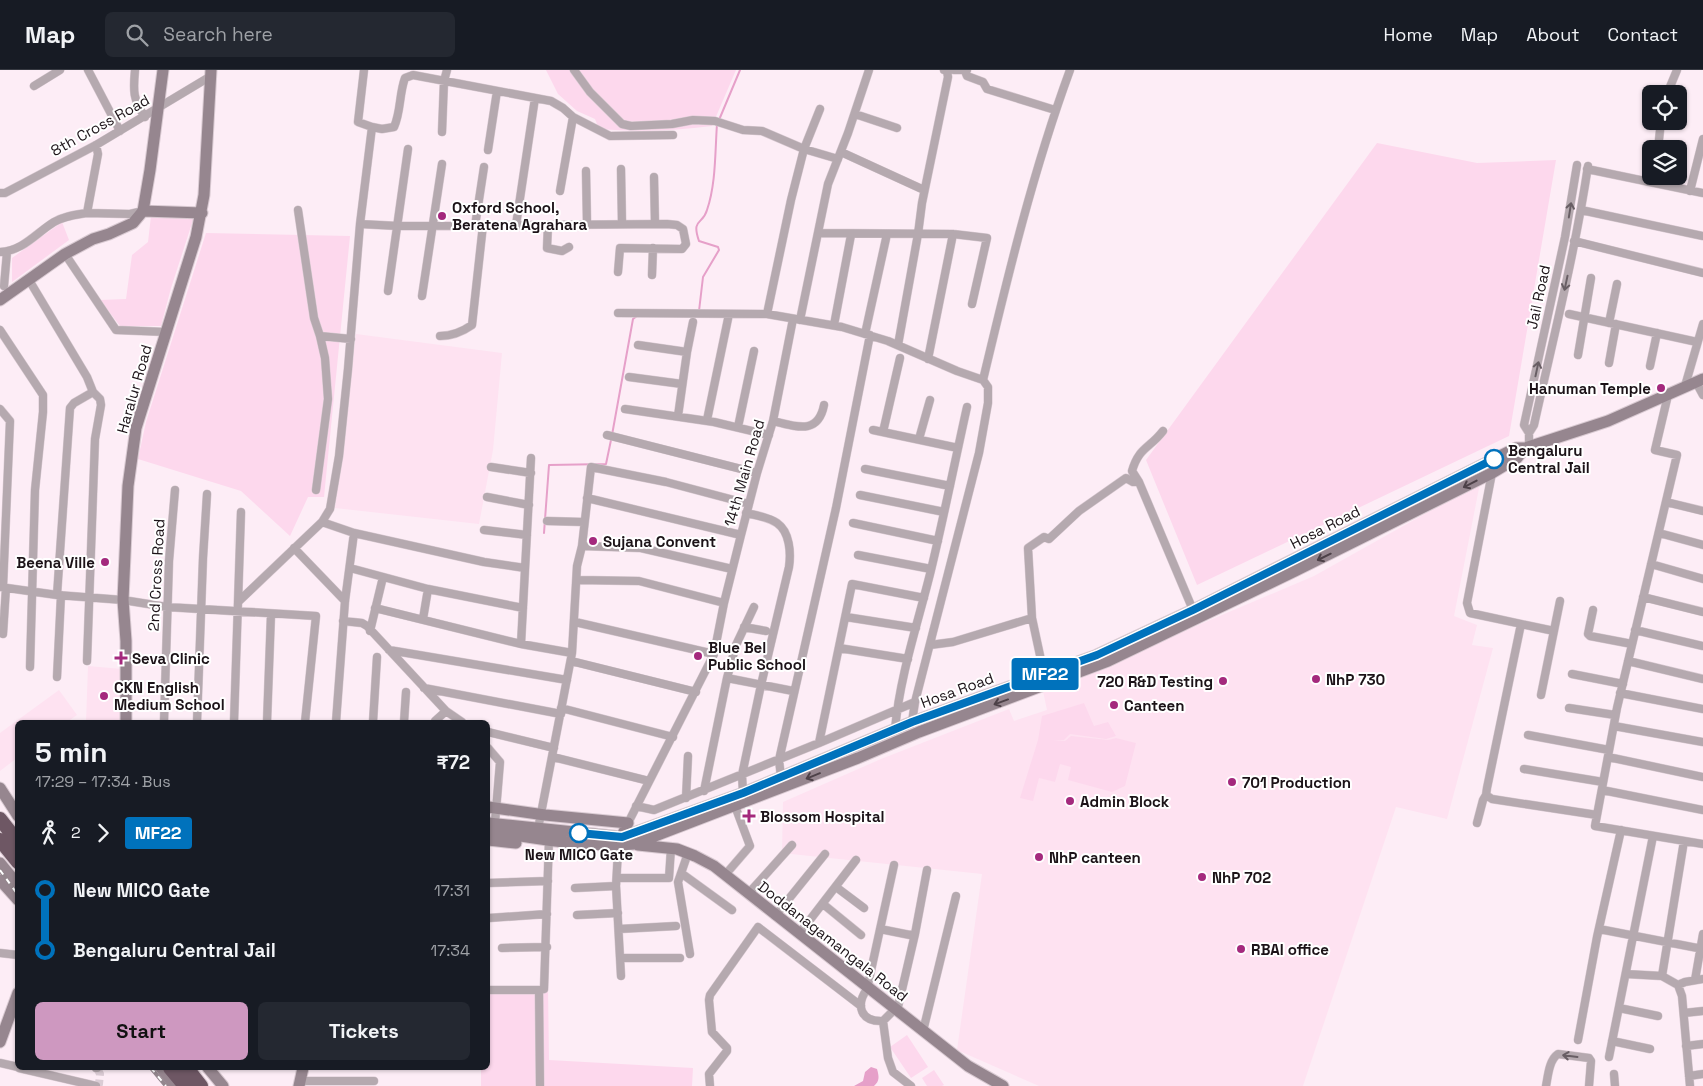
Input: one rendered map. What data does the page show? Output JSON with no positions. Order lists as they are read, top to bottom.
{
  "streets": {
    "main road": ["Haralur Road", "Hosa Road", "Doddanagamangala Road"],
    "street": [
      "8th Cross Road",
      "Jail Road",
      "14th Main Road",
      "2nd Cross Road"
    ]
  },
  "crossings": [
    ["8th Cross Road", "Haralur Road"],
    ["Jail Road", "Hosa Road"],
    ["14th Main Road", "Hosa Road"],
    ["Hosa Road", "Doddanagamangala Road"]
  ],
  "places": {
    "other": [
      "Oxford School, Beratena Agrahara",
      "Hanuman Temple",
      "Bengaluru Central Jail",
      "Sujana Convent",
      "Beena Ville",
      "Blue Bel Public School",
      "NhP 730",
      "720 R&D Testing",
      "CKN English Medium School",
      "Canteen",
      "701 Production",
      "Admin Block",
      "New MICO Gate",
      "NhP canteen",
      "NhP 702",
      "RBAI office"
    ],
    "health": ["Seva Clinic", "Blossom Hospital"]
  },
  "lines": ["bus line MF22"],
  "page": {
    "header": "Map",
    "search": "Search here",
    "nav": [
      "Home",
      "Map",
      "About",
      "Contact"
    ],
    "on_map": "MF22",
    "heading": ["5 min", "17:29 – 17:34 · Bus", "₹72"],
    "legs": ["2", "MF22"],
    "list": [
      {
        "name": "New MICO Gate",
        "value": "17:31"
      },
      {
        "name": "Bengaluru Central Jail",
        "value": "17:34"
      }
    ],
    "buttons": ["Start", "Tickets"]
  }
}
